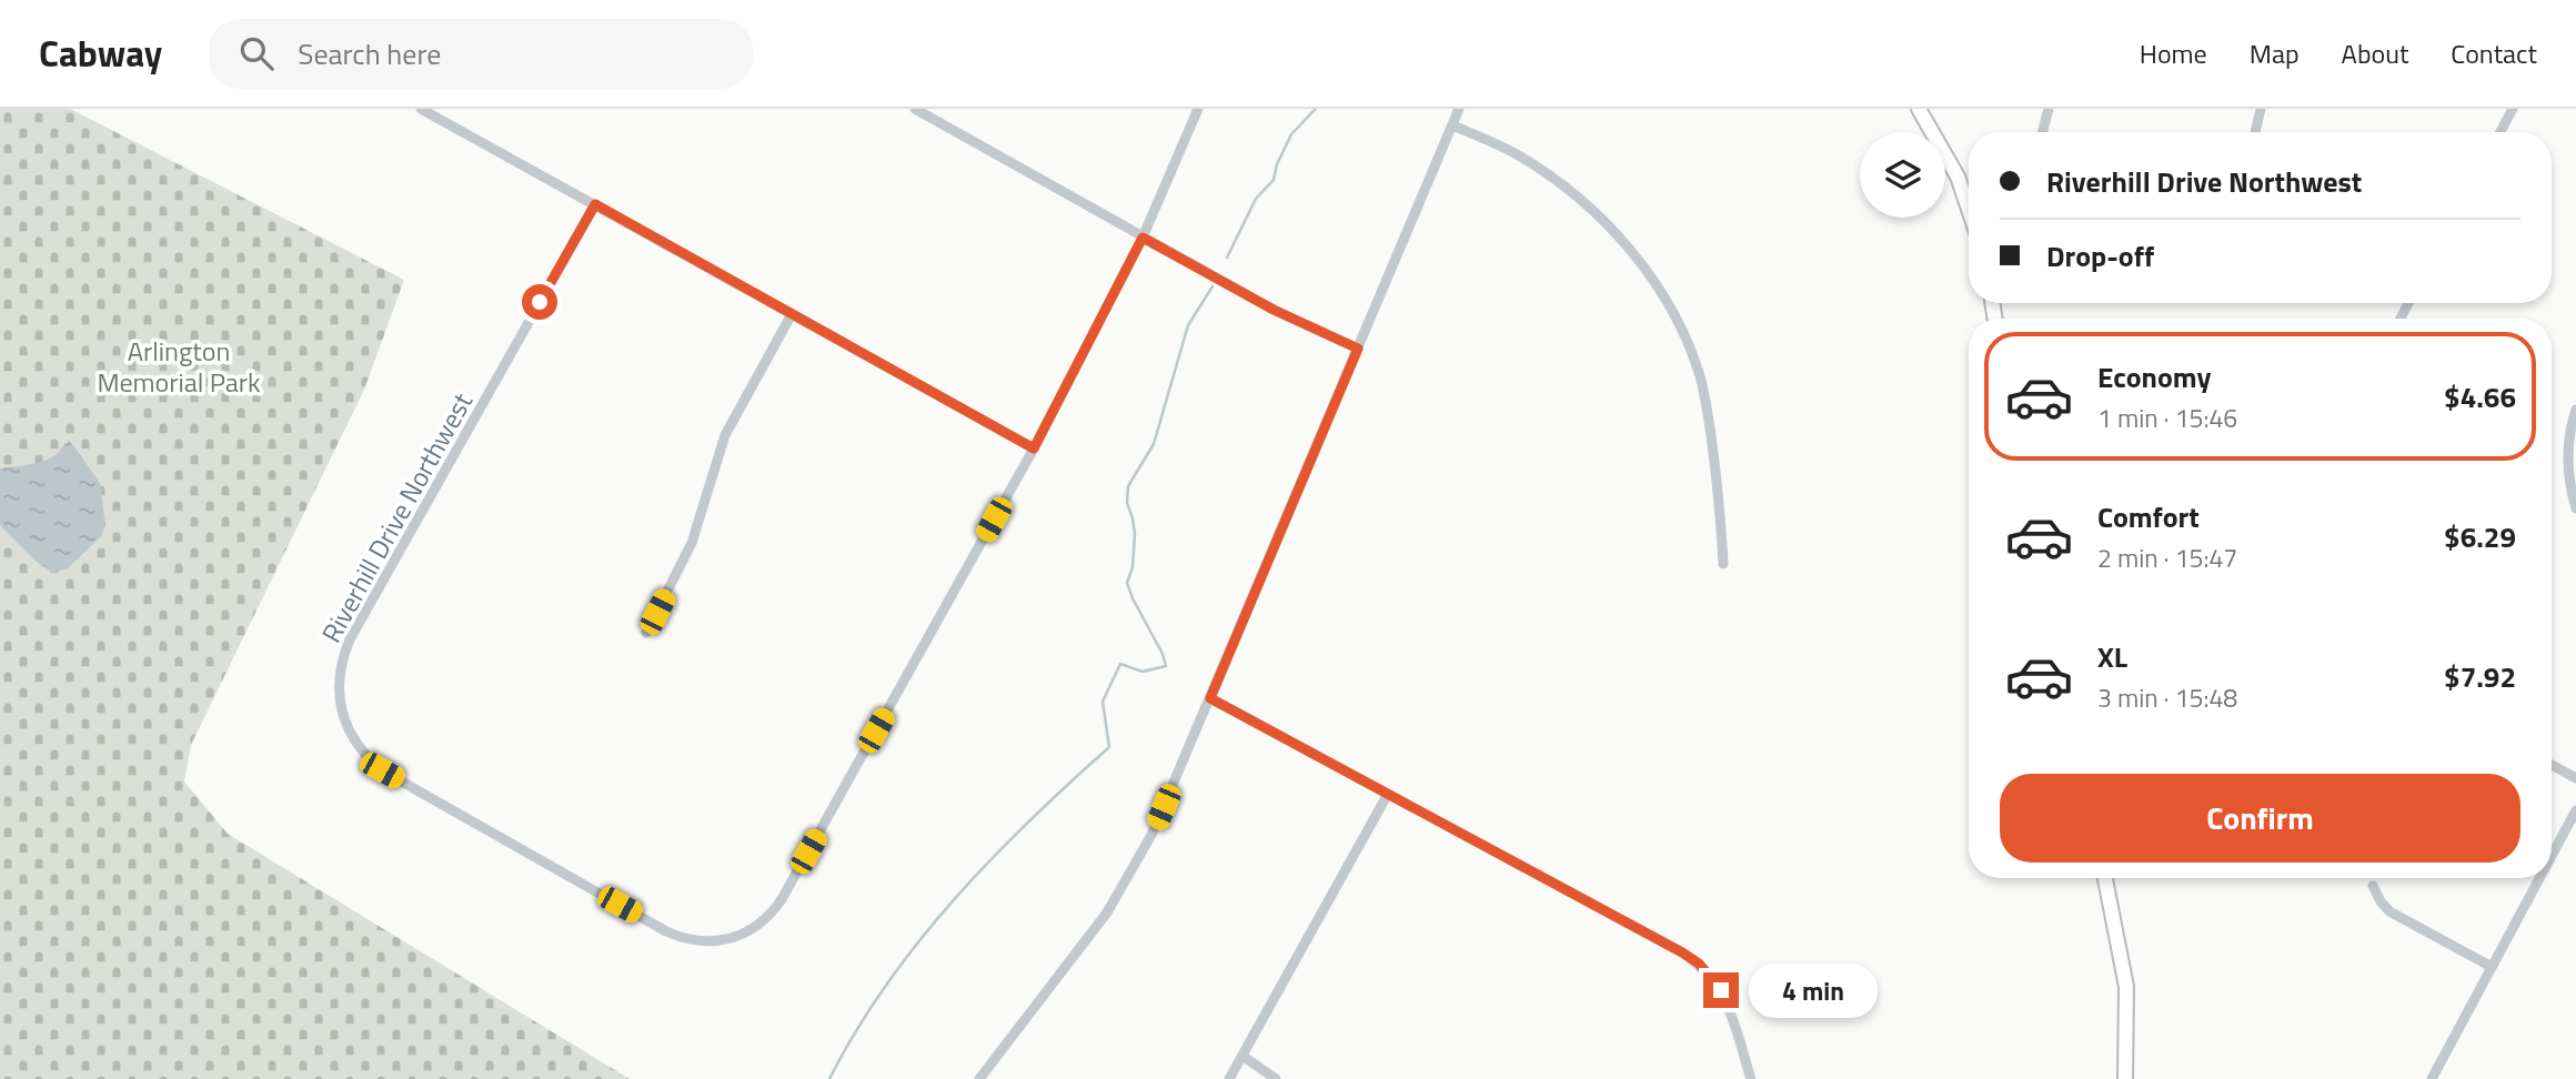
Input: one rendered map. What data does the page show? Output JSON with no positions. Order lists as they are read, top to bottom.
{
  "streets": {
    "street": ["Riverhill Drive Northwest"]
  },
  "parks": ["Arlington Memorial Park"],
  "page": {
    "header": "Cabway",
    "search": "Search here",
    "nav": [
      "Home",
      "Map",
      "About",
      "Contact"
    ],
    "banner": ["Riverhill Drive Northwest", "Drop-off"],
    "list": [
      {
        "name": "Economy",
        "note": "1 min · 15:46",
        "value": "$4.66"
      },
      {
        "name": "Comfort",
        "note": "2 min · 15:47",
        "value": "$6.29"
      },
      {
        "name": "XL",
        "note": "3 min · 15:48",
        "value": "$7.92"
      }
    ],
    "buttons": "Confirm",
    "bubble": "4 min"
  }
}
